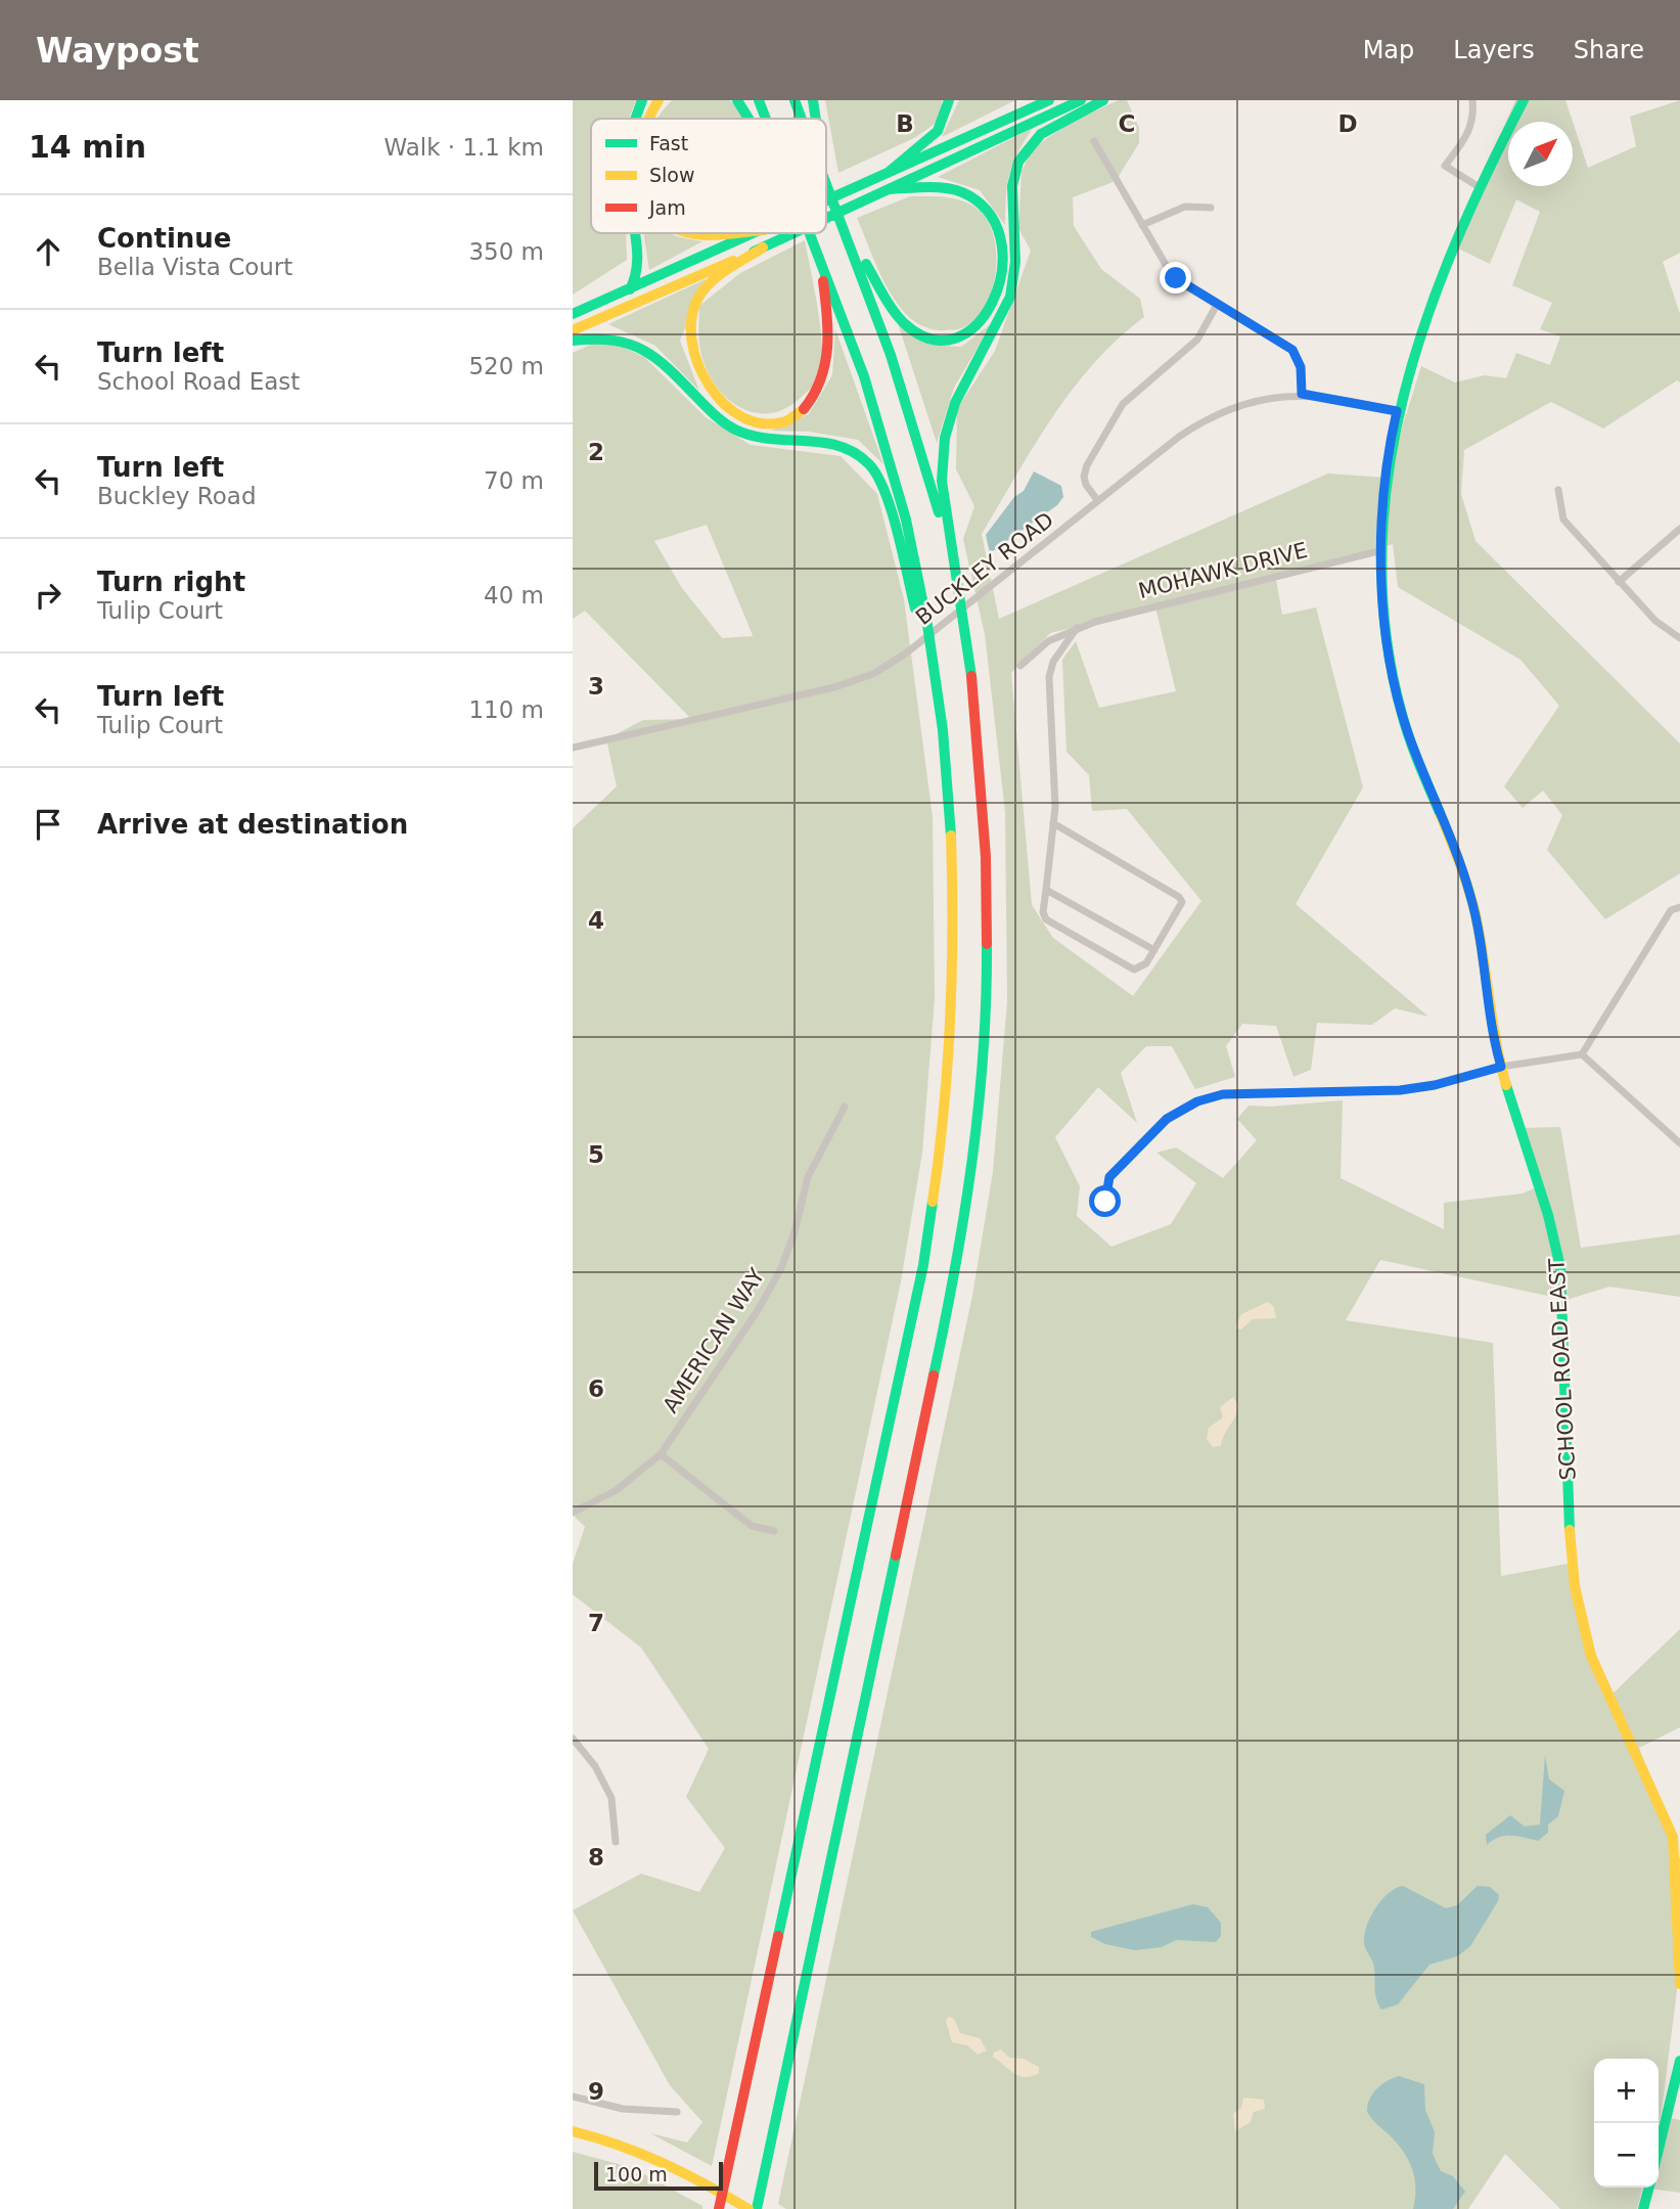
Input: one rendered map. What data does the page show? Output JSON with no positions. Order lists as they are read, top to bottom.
{
  "streets": {
    "main road": ["SCHOOL ROAD EAST"],
    "street": ["BUCKLEY ROAD", "MOHAWK DRIVE", "AMERICAN WAY"]
  },
  "crossings": [
    ["BUCKLEY ROAD", "SCHOOL ROAD EAST"],
    ["MOHAWK DRIVE", "SCHOOL ROAD EAST"]
  ],
  "legend": ["Fast", "Slow", "Jam"],
  "scale_bar": "100 m",
  "north": "top right",
  "page": {
    "header": "Waypost",
    "nav": ["Map", "Layers", "Share"],
    "heading": ["14 min", "Walk · 1.1 km"],
    "list": [
      ["Continue", "Bella Vista Court", "350 m"],
      ["Turn left", "School Road East", "520 m"],
      ["Turn left", "Buckley Road", "70 m"],
      ["Turn right", "Tulip Court", "40 m"],
      ["Turn left", "Tulip Court", "110 m"],
      "Arrive at destination"
    ],
    "map_buttons": ["+", "−"],
    "scale": "100 m"
  },
  "grid": {
    "columns": ["B", "C", "D"],
    "rows": [
      "2",
      "3",
      "4",
      "5",
      "6",
      "7",
      "8",
      "9"
    ]
  }
}
